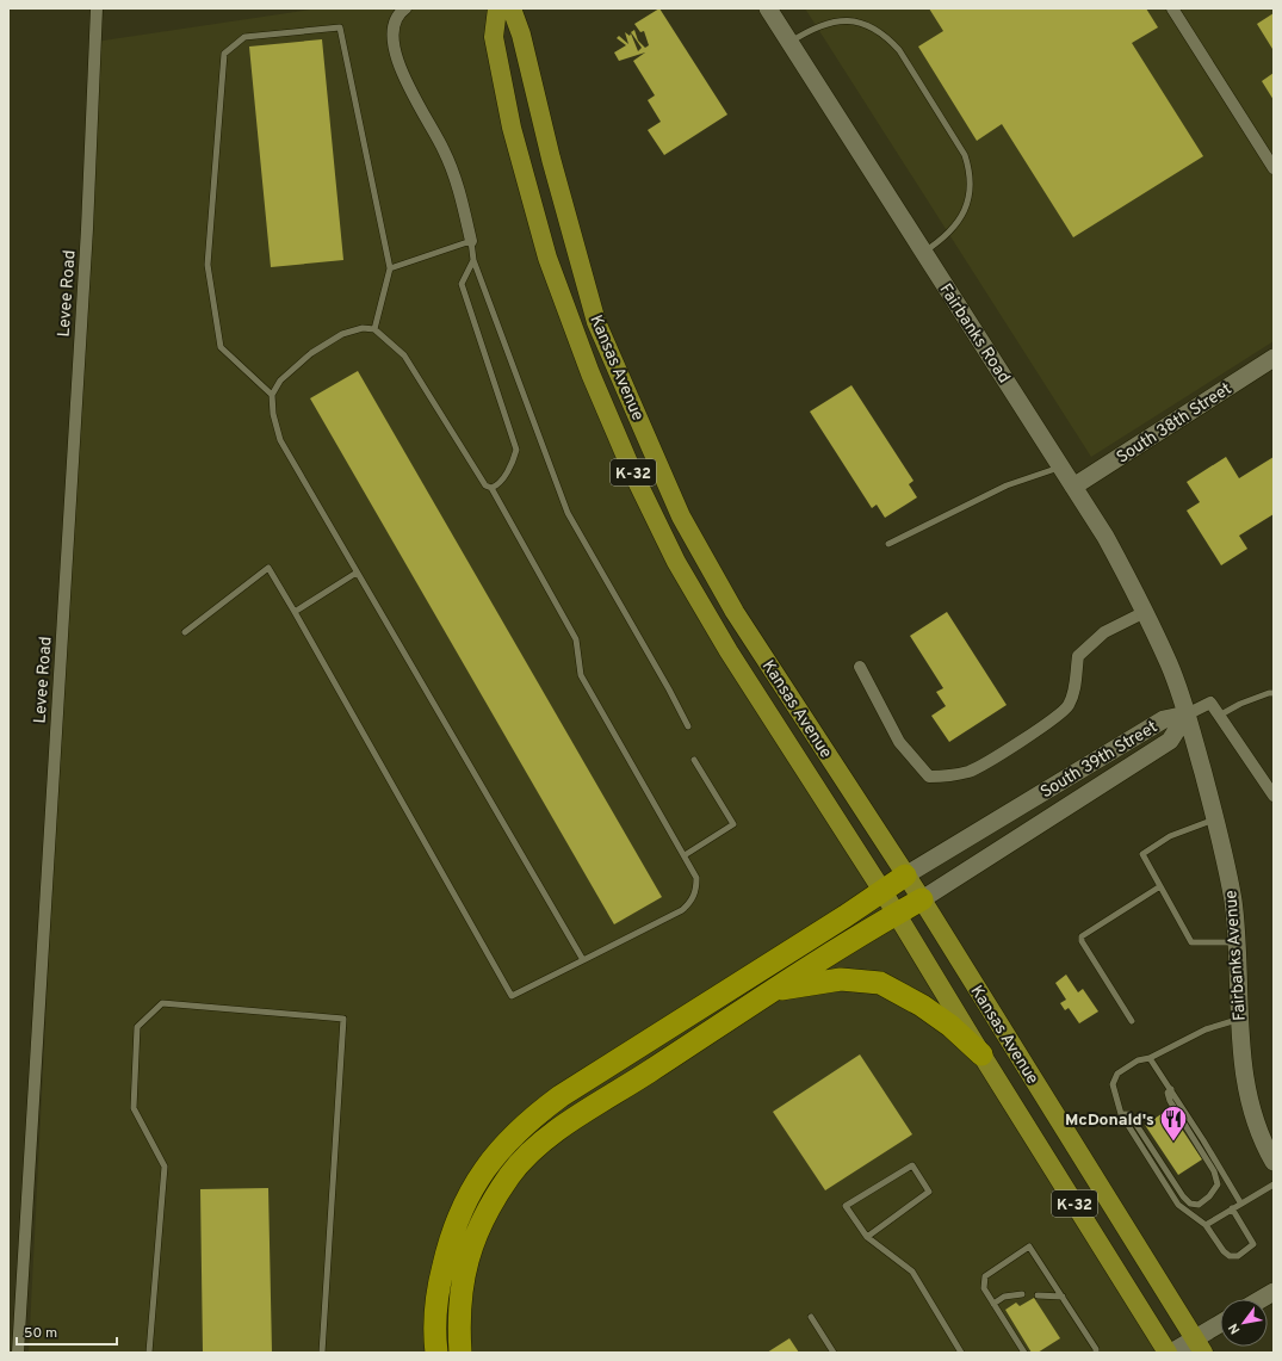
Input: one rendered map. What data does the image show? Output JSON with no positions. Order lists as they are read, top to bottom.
{
  "streets": {
    "main road": ["Kansas Avenue", "K-32"],
    "street": [
      "Levee Road",
      "Fairbanks Road",
      "South 38th Street",
      "South 39th Street",
      "Fairbanks Avenue"
    ]
  },
  "crossings": [
    ["Fairbanks Road", "South 38th Street"],
    ["Fairbanks Road", "Fairbanks Avenue"],
    ["Kansas Avenue", "South 39th Street"],
    ["South 39th Street", "Fairbanks Avenue"]
  ],
  "places": {
    "restaurant": ["McDonald's"]
  },
  "scale_bar": "50 m",
  "north": "bottom left"
}
